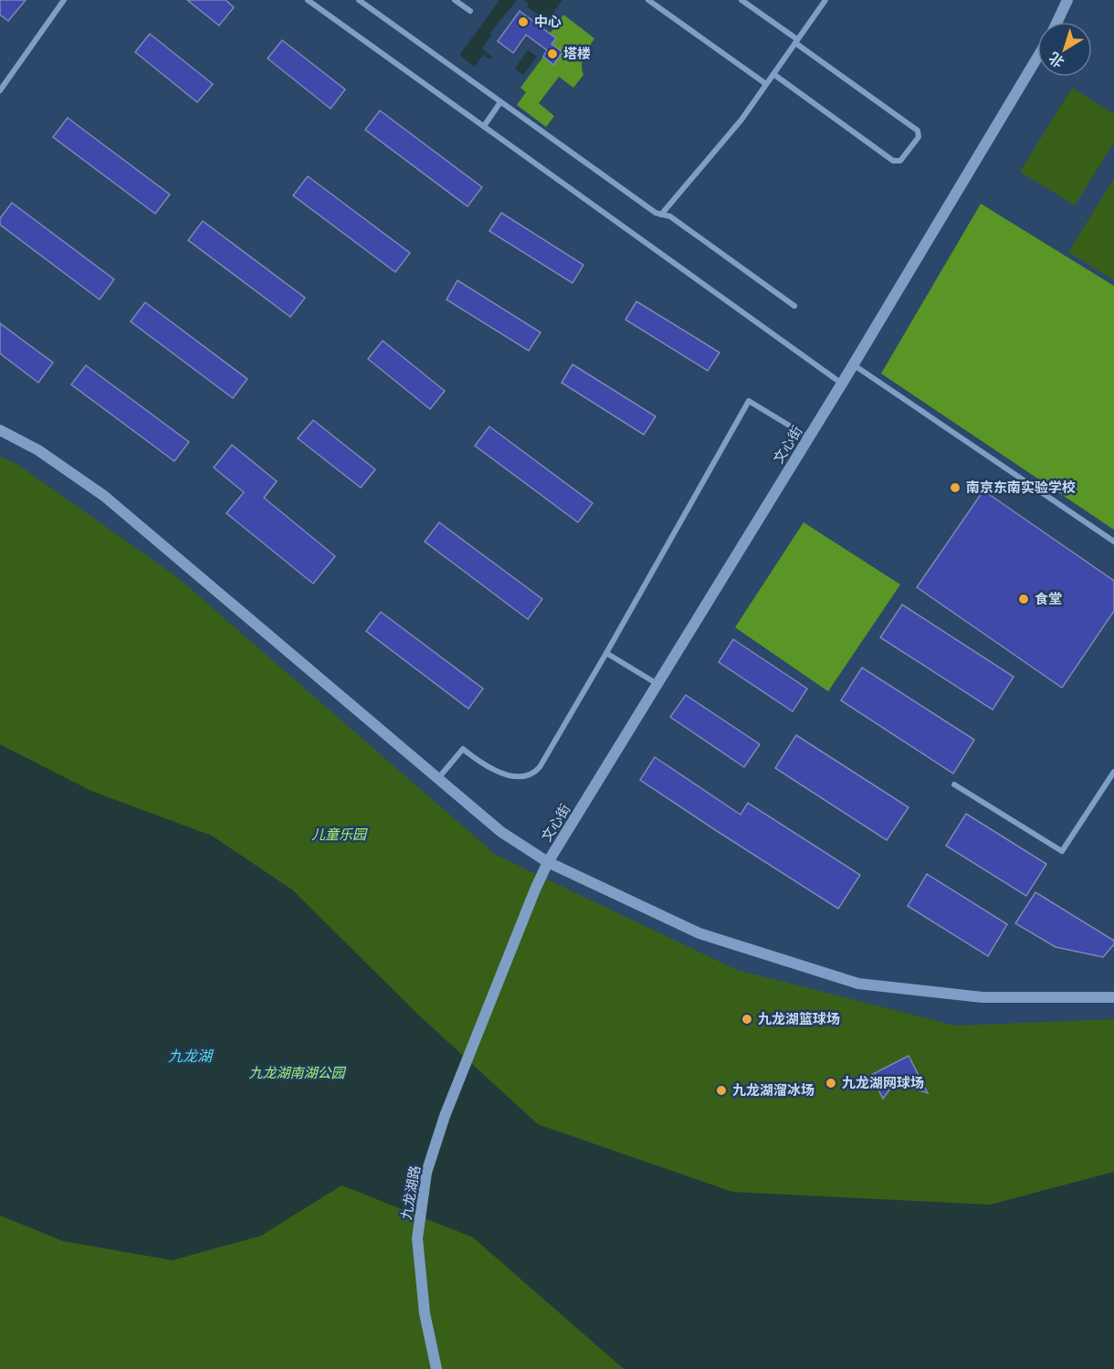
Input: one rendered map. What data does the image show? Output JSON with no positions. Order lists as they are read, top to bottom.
{
  "streets": {
    "street": ["文心街", "九龙湖路"]
  },
  "crossings": [
    ["文心街", "九龙湖路"]
  ],
  "water": ["九龙湖"],
  "parks": ["儿童乐园", "九龙湖南湖公园"],
  "places": [
    "中心",
    "塔楼",
    "南京东南实验学校",
    "食堂",
    "九龙湖篮球场",
    "九龙湖网球场",
    "九龙湖溜冰场"
  ],
  "north": "bottom left"
}
